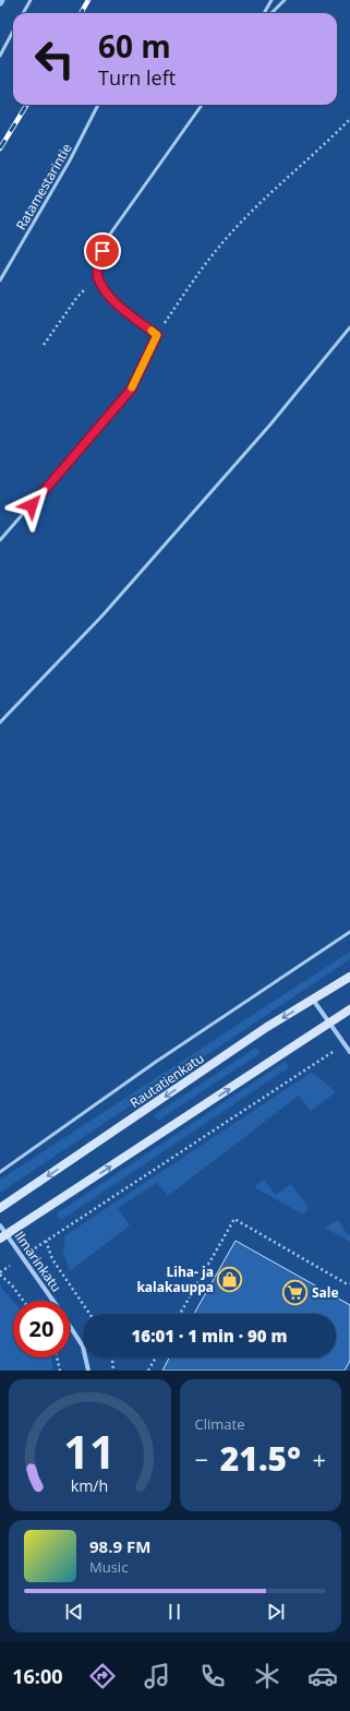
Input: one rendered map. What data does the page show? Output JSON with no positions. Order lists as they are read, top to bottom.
{
  "streets": {
    "main road": ["Rautatienkatu"],
    "street": ["Ilmarinkatu"],
    "lane": ["Ratamestarintie"]
  },
  "places": {
    "shop": ["Liha- ja kalakauppa"],
    "supermarket": ["Sale"]
  },
  "page": {
    "turn": ["60 m", "Turn left"],
    "limit": "20",
    "trip": "16:01 · 1 min · 90 m",
    "tile": "Climate",
    "heat": ["−", "21.5°", "+"],
    "song": ["98.9 FM", "Music"],
    "tabs": "16:00",
    "gauge": ["11", "km/h"]
  }
}
